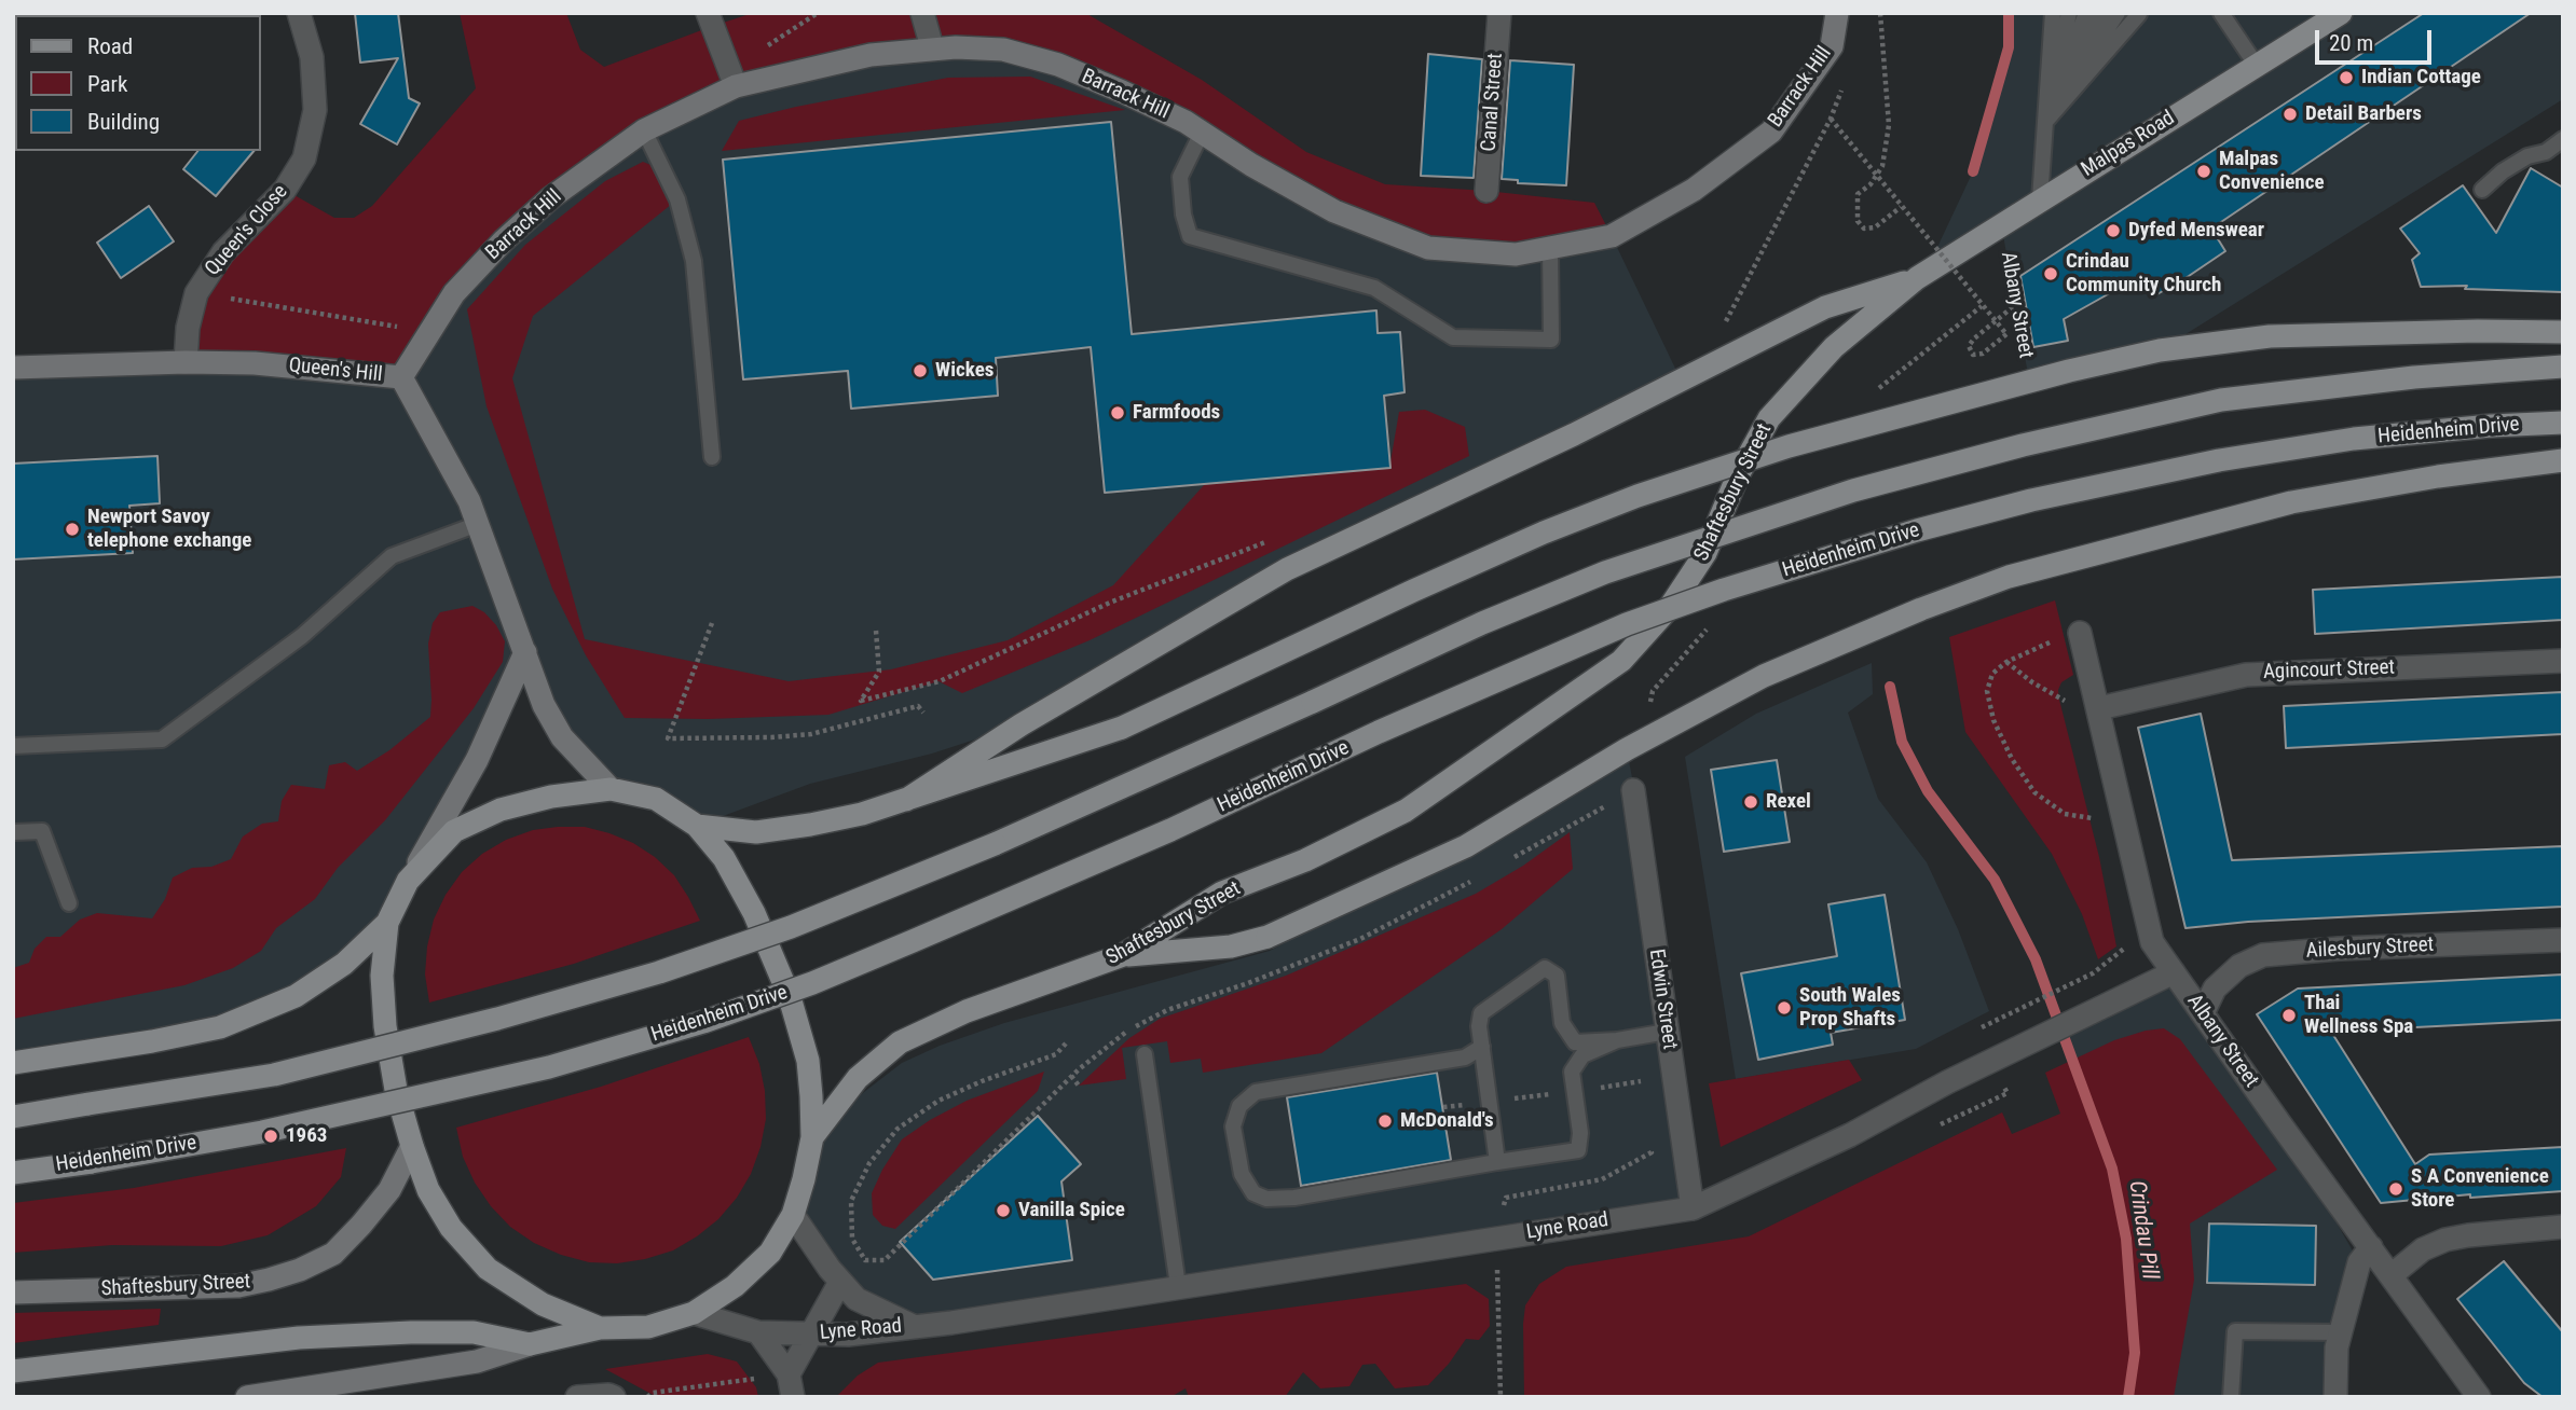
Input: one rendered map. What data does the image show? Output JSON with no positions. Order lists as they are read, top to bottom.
{
  "streets": {
    "main road": [
      "Barrack Hill",
      "Malpas Road",
      "Queen's Hill",
      "Heidenheim Drive",
      "Shaftesbury Street"
    ],
    "street": [
      "Canal Street",
      "Queen's Close",
      "Albany Street",
      "Agincourt Street",
      "Ailesbury Street",
      "Edwin Street",
      "Lyne Road"
    ]
  },
  "crossings": [
    ["Barrack Hill", "Queen's Hill"],
    ["Malpas Road", "Albany Street"],
    ["Malpas Road", "Shaftesbury Street"],
    ["Queen's Close", "Queen's Hill"],
    ["Albany Street", "Agincourt Street"],
    ["Albany Street", "Ailesbury Street"],
    ["Albany Street", "Lyne Road"],
    ["Edwin Street", "Lyne Road"]
  ],
  "water": ["Crindau Pill"],
  "places": [
    "Indian Cottage",
    "Detail Barbers",
    "Malpas Convenience",
    "Dyfed Menswear",
    "Crindau Community Church",
    "Wickes",
    "Farmfoods",
    "Newport Savoy telephone exchange",
    "Rexel",
    "South Wales Prop Shafts",
    "Thai Wellness Spa",
    "McDonald's",
    "1963",
    "S A Convenience Store",
    "Vanilla Spice"
  ],
  "legend": ["Road", "Park", "Building"],
  "scale_bar": "20 m"
}
